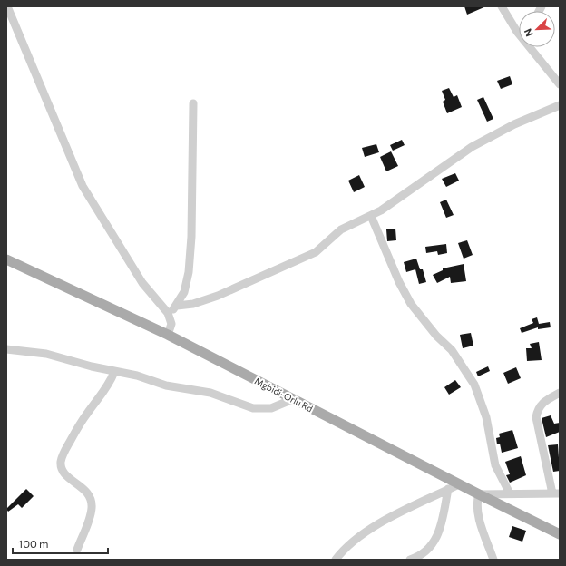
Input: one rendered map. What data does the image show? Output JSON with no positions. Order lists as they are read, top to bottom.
{
  "streets": {
    "main road": ["Mgbidi-Orlu Rd"]
  },
  "scale_bar": "100 m",
  "north": "bottom left"
}
